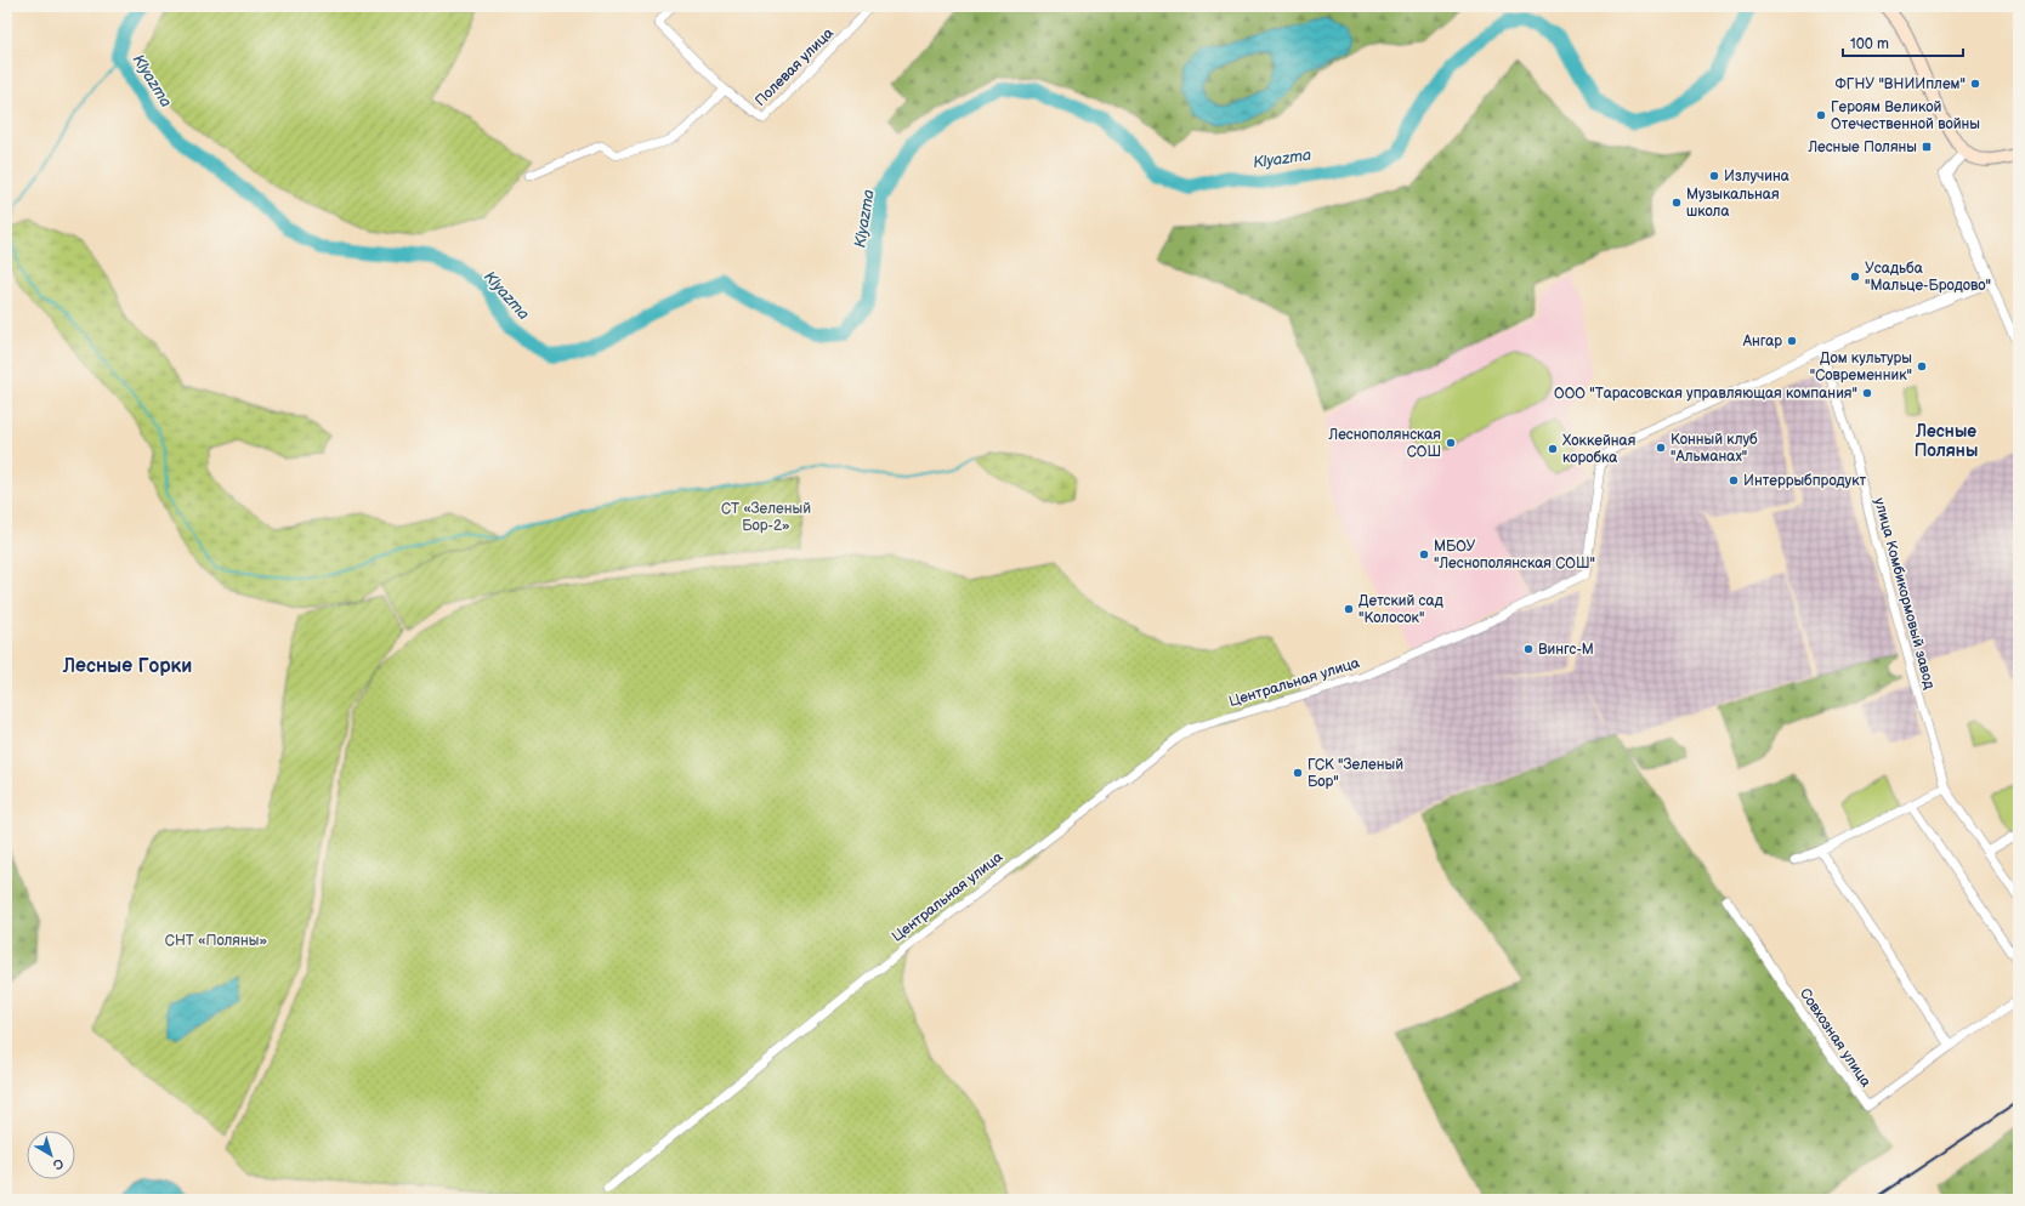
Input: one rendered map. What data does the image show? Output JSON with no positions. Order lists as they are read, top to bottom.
{
  "streets": {
    "street": [
      "Полевая улица",
      "улица Комбикормовый завод",
      "Центральная улица",
      "Совхозная улица"
    ]
  },
  "crossings": [
    ["улица Комбикормовый завод", "Центральная улица"]
  ],
  "districts": ["Лесные Поляны", "Лесные Горки"],
  "water": ["Klyazma"],
  "parks": ["СТ «Зеленый Бор-2»", "СНТ «Поляны»"],
  "places": {
    "other": [
      "ФГНУ \"ВНИИплем\"",
      "Героям Великой Отечественной войны",
      "Излучина",
      "Музыкальная школа",
      "Усадьба \"Мальце-Бродово\"",
      "Ангар",
      "Дом культуры \"Современник\"",
      "ООО \"Тарасовская управляющая компания\"",
      "Леснополянская СОШ",
      "Конный клуб \"Альманах\"",
      "Хоккейная коробка",
      "Интеррыбпродукт",
      "МБОУ \"Леснополянская СОШ\"",
      "Детский сад \"Колосок\"",
      "Вингс-М",
      "ГСК \"Зеленый Бор\""
    ],
    "transit": ["Лесные Поляны"]
  },
  "scale_bar": "100 m",
  "north": "bottom right"
}
